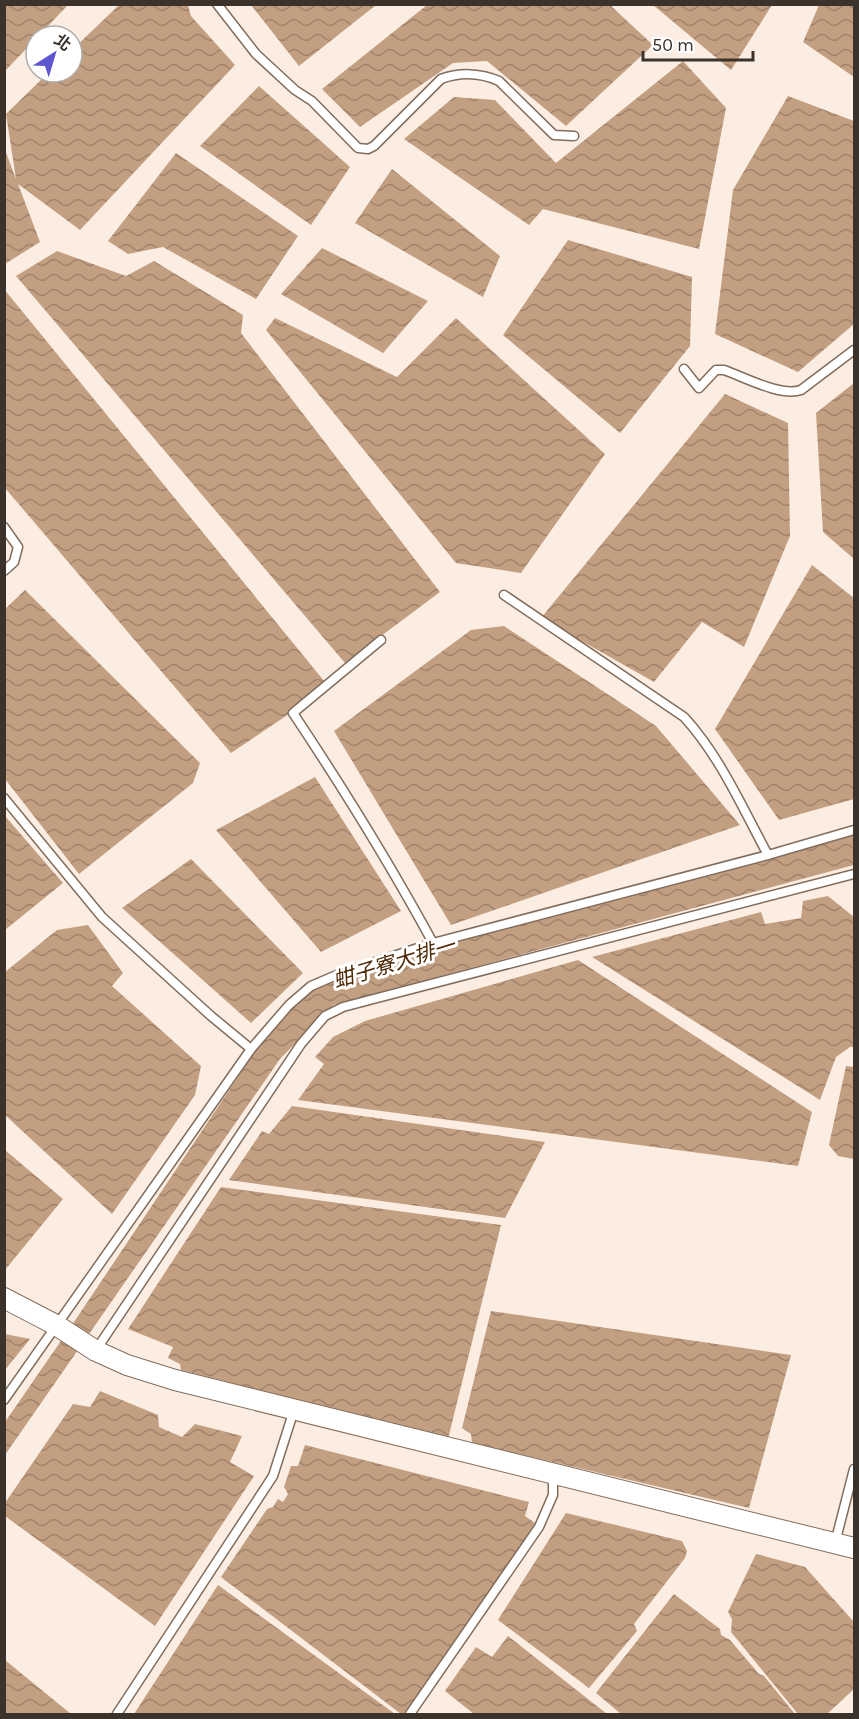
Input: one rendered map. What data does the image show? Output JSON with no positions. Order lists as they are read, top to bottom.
{
  "water": ["蚶子寮大排一"],
  "scale_bar": "50 m",
  "north": "top right"
}
